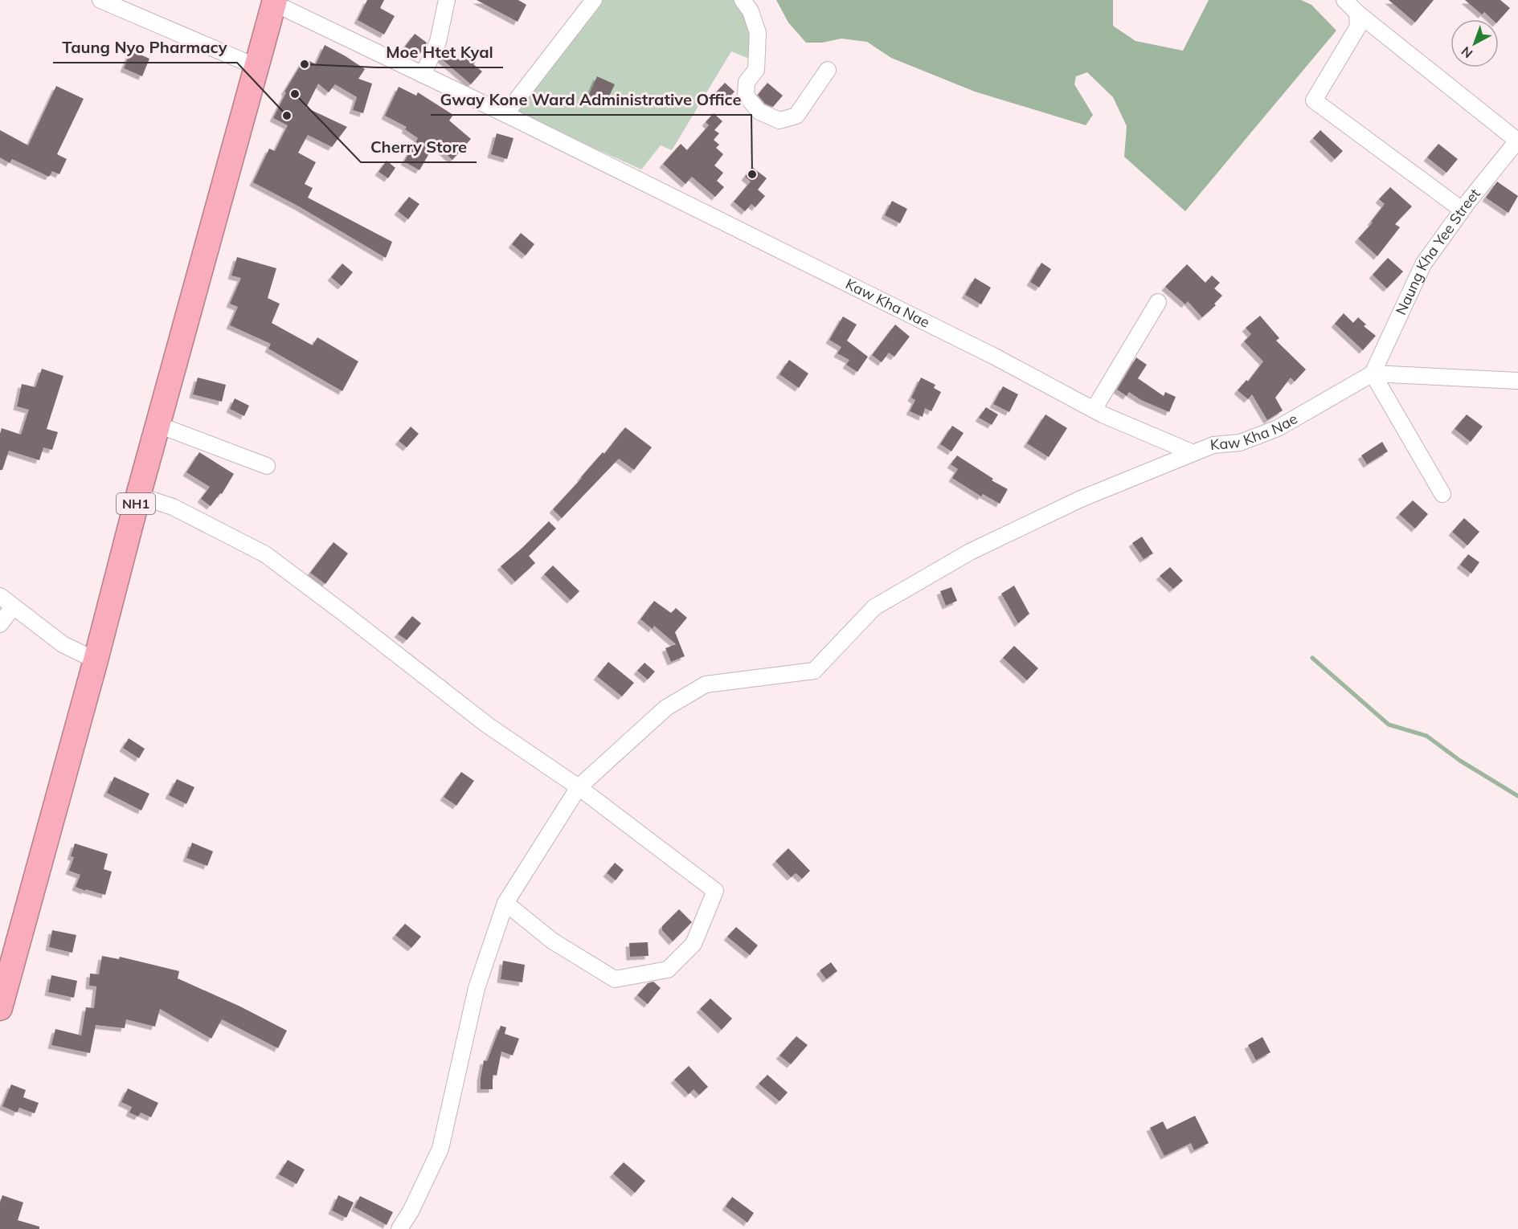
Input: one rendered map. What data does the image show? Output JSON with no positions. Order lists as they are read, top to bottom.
{
  "streets": {
    "highway": ["NH1"],
    "street": ["Naung Kha Yee Street", "Kaw Kha Nae"]
  },
  "crossings": [
    ["Naung Kha Yee Street", "Kaw Kha Nae"],
    ["Kaw Kha Nae", "NH1"]
  ],
  "places": [
    "Moe Htet Kyal",
    "Cherry Store",
    "Taung Nyo Pharmacy",
    "Gway Kone Ward Administrative Office"
  ],
  "north": "bottom left"
}
